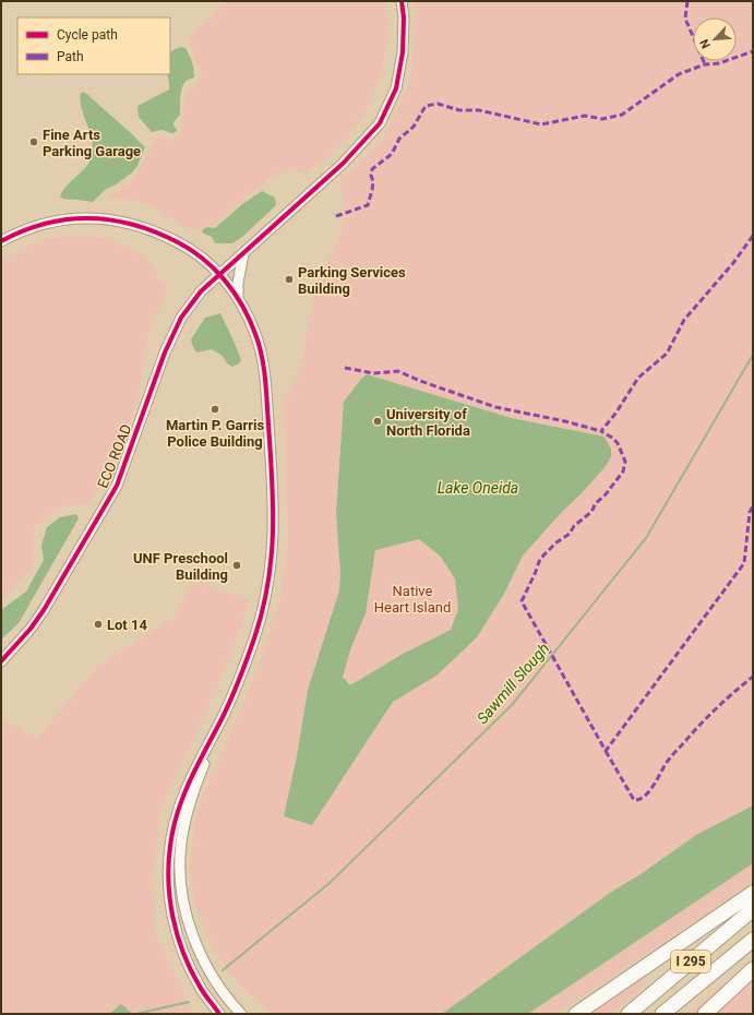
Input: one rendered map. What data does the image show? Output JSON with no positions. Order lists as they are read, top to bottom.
{
  "streets": {
    "highway": ["I 295"],
    "street": ["ECO ROAD"]
  },
  "water": ["Lake Oneida", "Sawmill Slough"],
  "parks": ["Native Heart Island"],
  "places": [
    "Fine Arts Parking Garage",
    "Parking Services Building",
    "Martin P. Garris Police Building",
    "University of North Florida",
    "UNF Preschool Building",
    "Lot 14"
  ],
  "legend": ["Cycle path", "Path"],
  "north": "bottom left"
}
